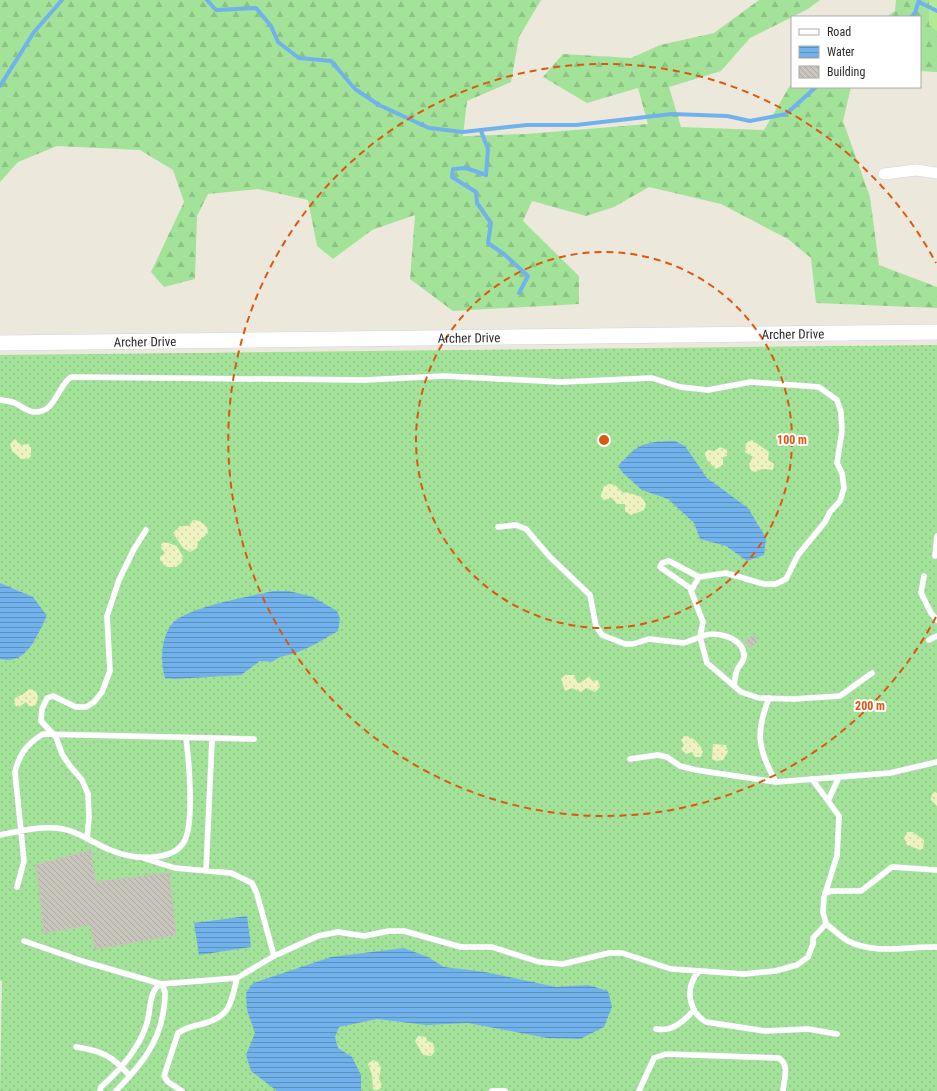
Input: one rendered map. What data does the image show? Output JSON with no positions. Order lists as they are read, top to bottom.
{
  "streets": {
    "street": ["Archer Drive"]
  },
  "legend": ["Road", "Water", "Building"],
  "rings": ["100 m", "200 m"]
}
